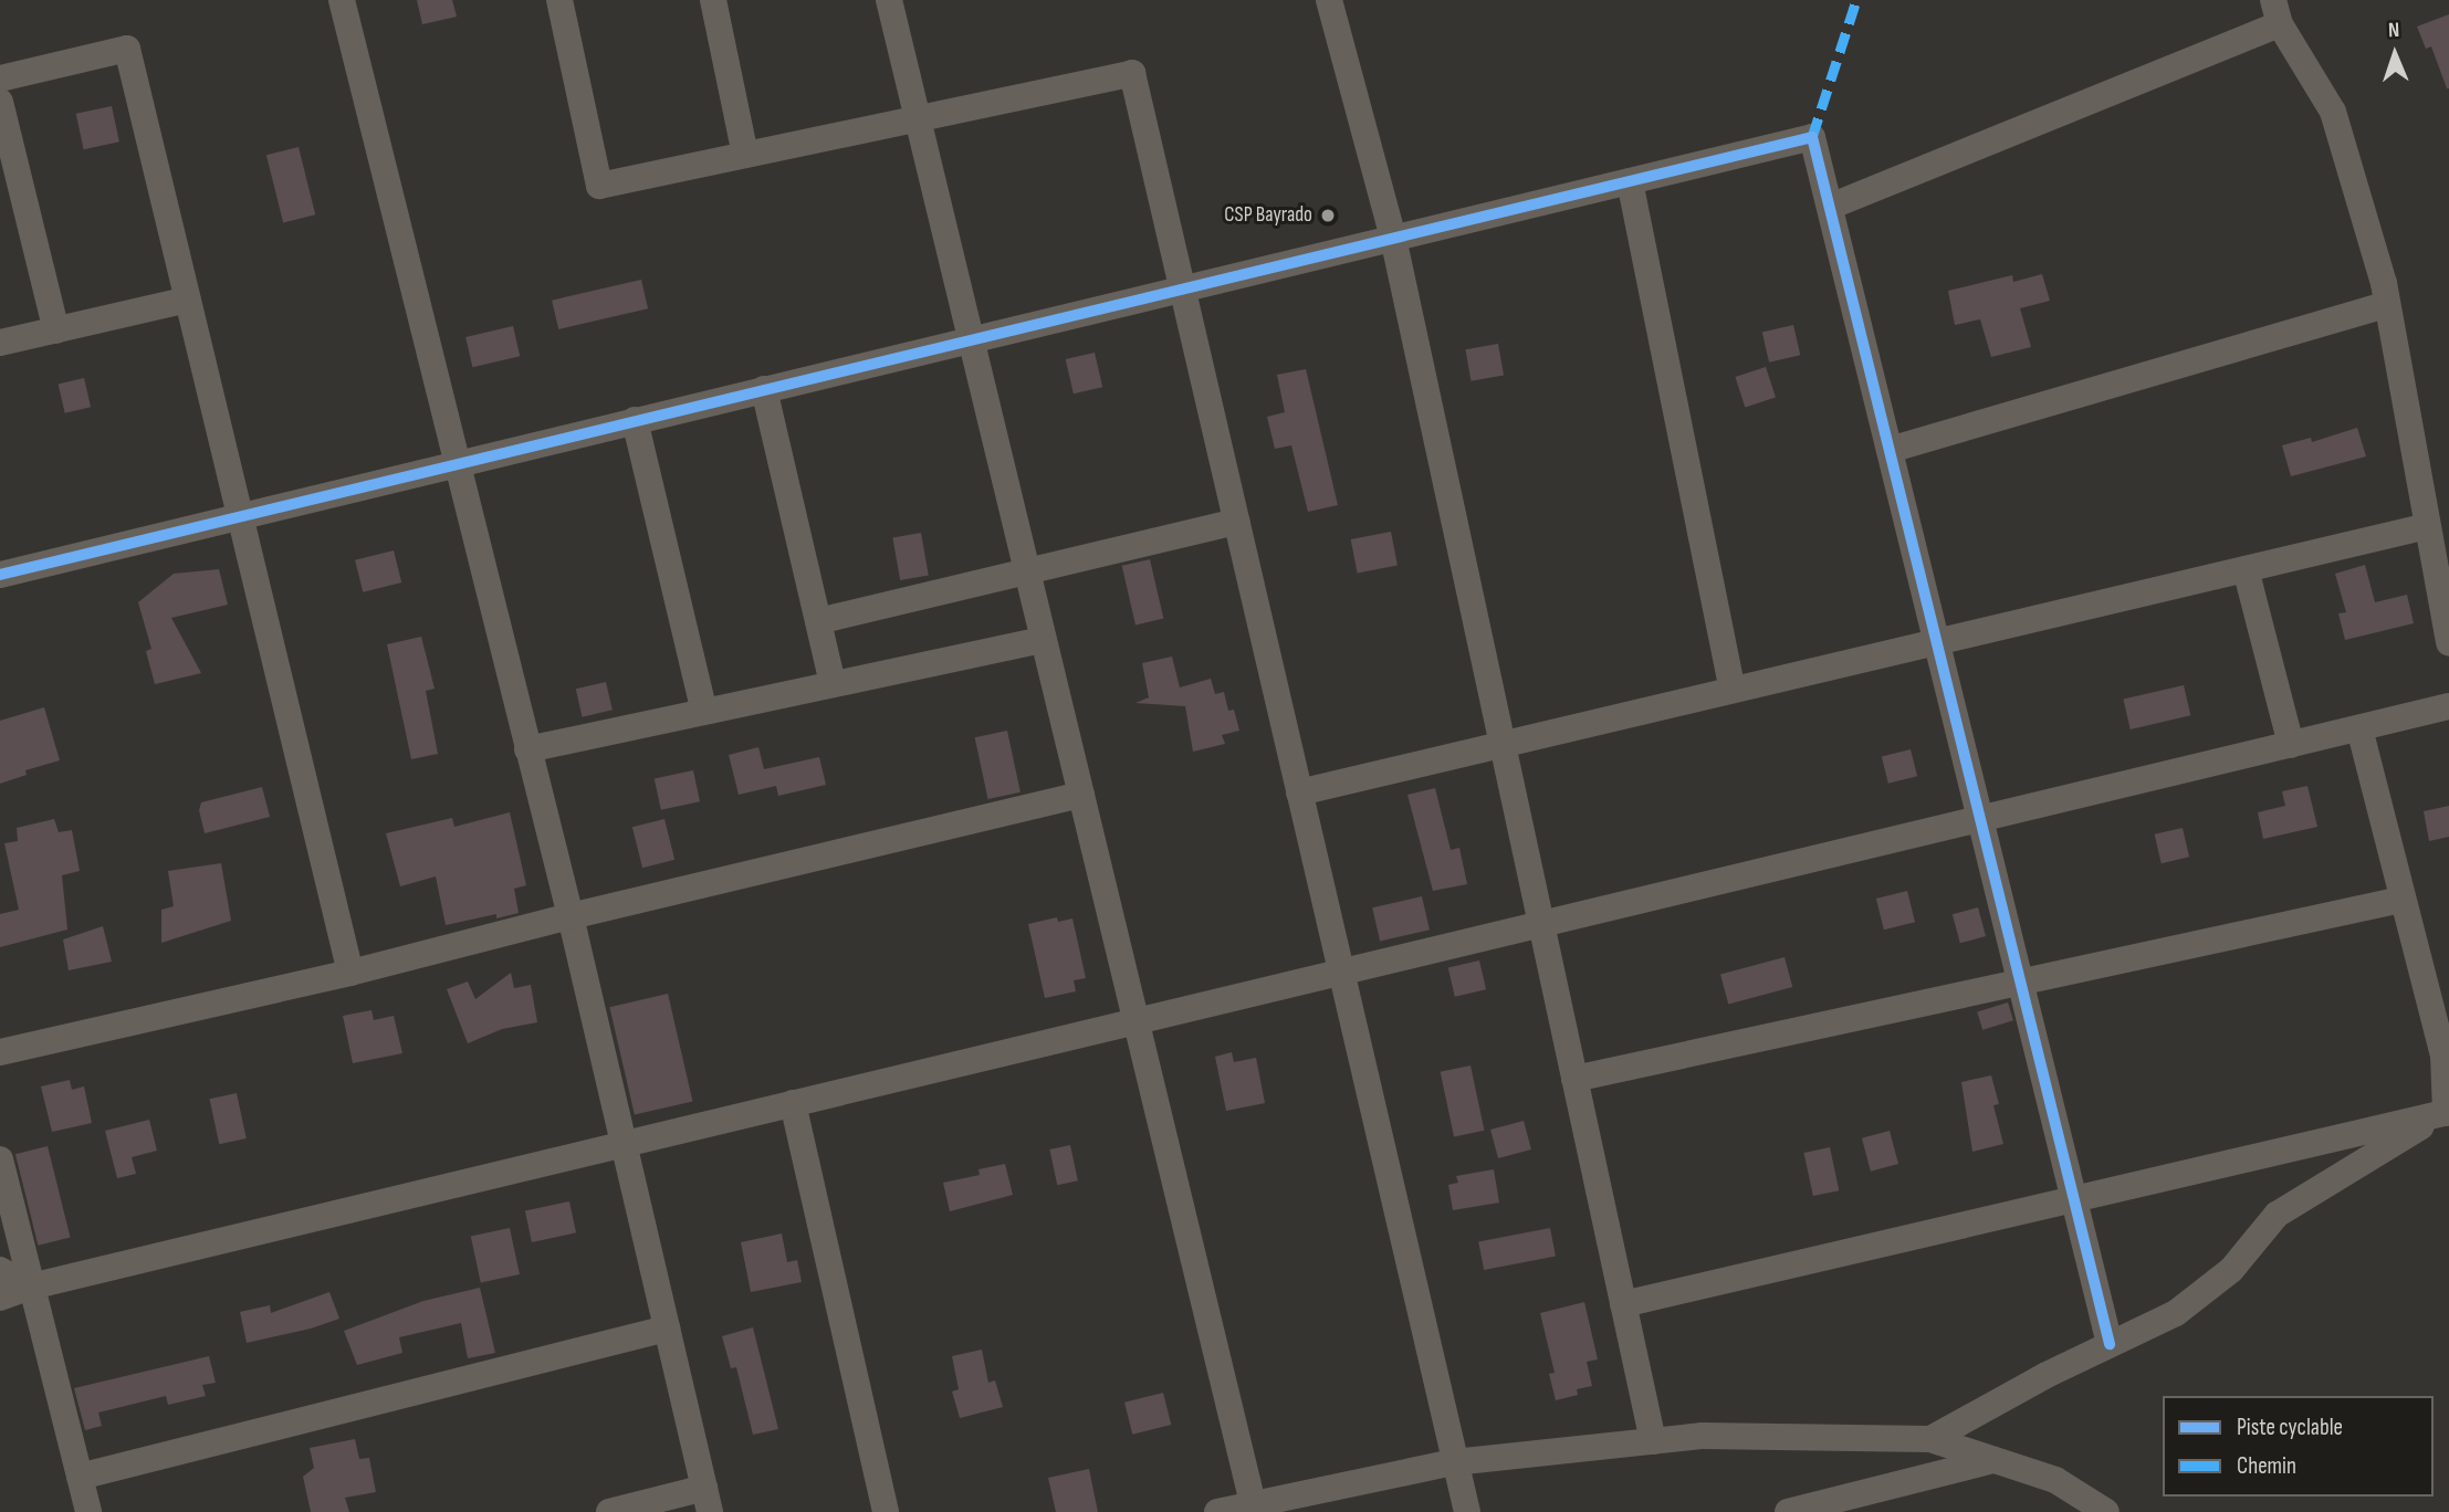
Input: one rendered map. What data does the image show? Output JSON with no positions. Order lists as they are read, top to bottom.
{
  "places": ["CSP Bayrado"],
  "legend": ["Piste cyclable", "Chemin"],
  "north": "top"
}
